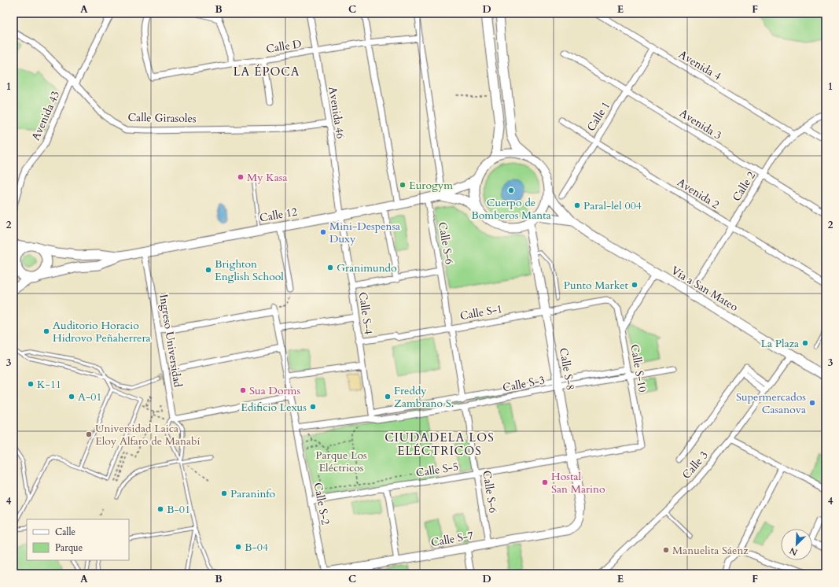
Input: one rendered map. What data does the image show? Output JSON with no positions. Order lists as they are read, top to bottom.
{
  "streets": {
    "main road": ["Calle 12", "Vía a San Mateo"],
    "street": [
      "Calle D",
      "Avenida 4",
      "Avenida 46",
      "Avenida 43",
      "Calle 1",
      "Calle Girasoles",
      "Avenida 3",
      "Calle 2",
      "Avenida 2",
      "Calle S-6",
      "Calle S-1",
      "Calle S-4",
      "Ingreso Universidad",
      "Calle S-10",
      "Calle S-8",
      "Calle S-3",
      "Calle 3",
      "Calle S-5",
      "Calle S-2",
      "Calle S-7"
    ]
  },
  "crossings": [
    ["Calle D", "Avenida 46"],
    ["Avenida 4", "Calle 1"],
    ["Avenida 4", "Calle 2"],
    ["Avenida 46", "Calle Girasoles"],
    ["Avenida 46", "Calle 12"],
    ["Avenida 46", "Calle S-4"],
    ["Avenida 43", "Calle Girasoles"],
    ["Calle 1", "Avenida 3"],
    ["Calle 1", "Avenida 2"],
    ["Avenida 3", "Calle 2"],
    ["Calle 2", "Avenida 2"],
    ["Calle 12", "Calle S-6"],
    ["Calle 12", "Calle S-4"],
    ["Calle 12", "Ingreso Universidad"],
    ["Calle 12", "Calle S-8"],
    ["Calle S-6", "Calle S-1"],
    ["Calle S-6", "Calle S-3"],
    ["Calle S-6", "Calle S-5"],
    ["Calle S-6", "Calle S-7"],
    ["Vía a San Mateo", "Calle 3"],
    ["Calle S-1", "Calle S-4"],
    ["Calle S-1", "Calle S-10"],
    ["Calle S-1", "Calle S-8"],
    ["Calle S-4", "Calle S-3"],
    ["Calle S-10", "Calle S-3"],
    ["Calle S-10", "Calle S-5"],
    ["Calle S-8", "Calle S-3"],
    ["Calle S-8", "Calle S-5"],
    ["Calle S-8", "Calle S-7"],
    ["Calle S-3", "Calle S-2"],
    ["Calle S-5", "Calle S-2"],
    ["Calle S-2", "Calle S-7"]
  ],
  "districts": ["LA ÉPOCA", "CIUDADELA LOS ELÉCTRICOS"],
  "parks": ["Parque Los Eléctricos"],
  "places": [
    "My Kasa",
    "Eurogym",
    "Cuerpo de Bomberos Manta",
    "Paral-lel 004",
    "Mini-Despensa Duxy",
    "Granimundo",
    "Brighton English School",
    "Punto Market",
    "Auditorio Horacio Hidrovo Peñaherrera",
    "La Plaza",
    "K-11",
    "Sua Dorms",
    "A-01",
    "Freddy Zambrano S.",
    "Supermercados Casanova",
    "Edificio Lexus",
    "Universidad Laica Eloy Alfaro de Manabí",
    "Hostal San Marino",
    "Paraninfo",
    "B-01",
    "B-04",
    "Manuelita Sáenz"
  ],
  "legend": ["Calle", "Parque"],
  "north": "bottom left",
  "grid": {
    "columns": [
      "A",
      "B",
      "C",
      "D",
      "E",
      "F"
    ],
    "rows": [
      "1",
      "2",
      "3",
      "4"
    ]
  }
}
